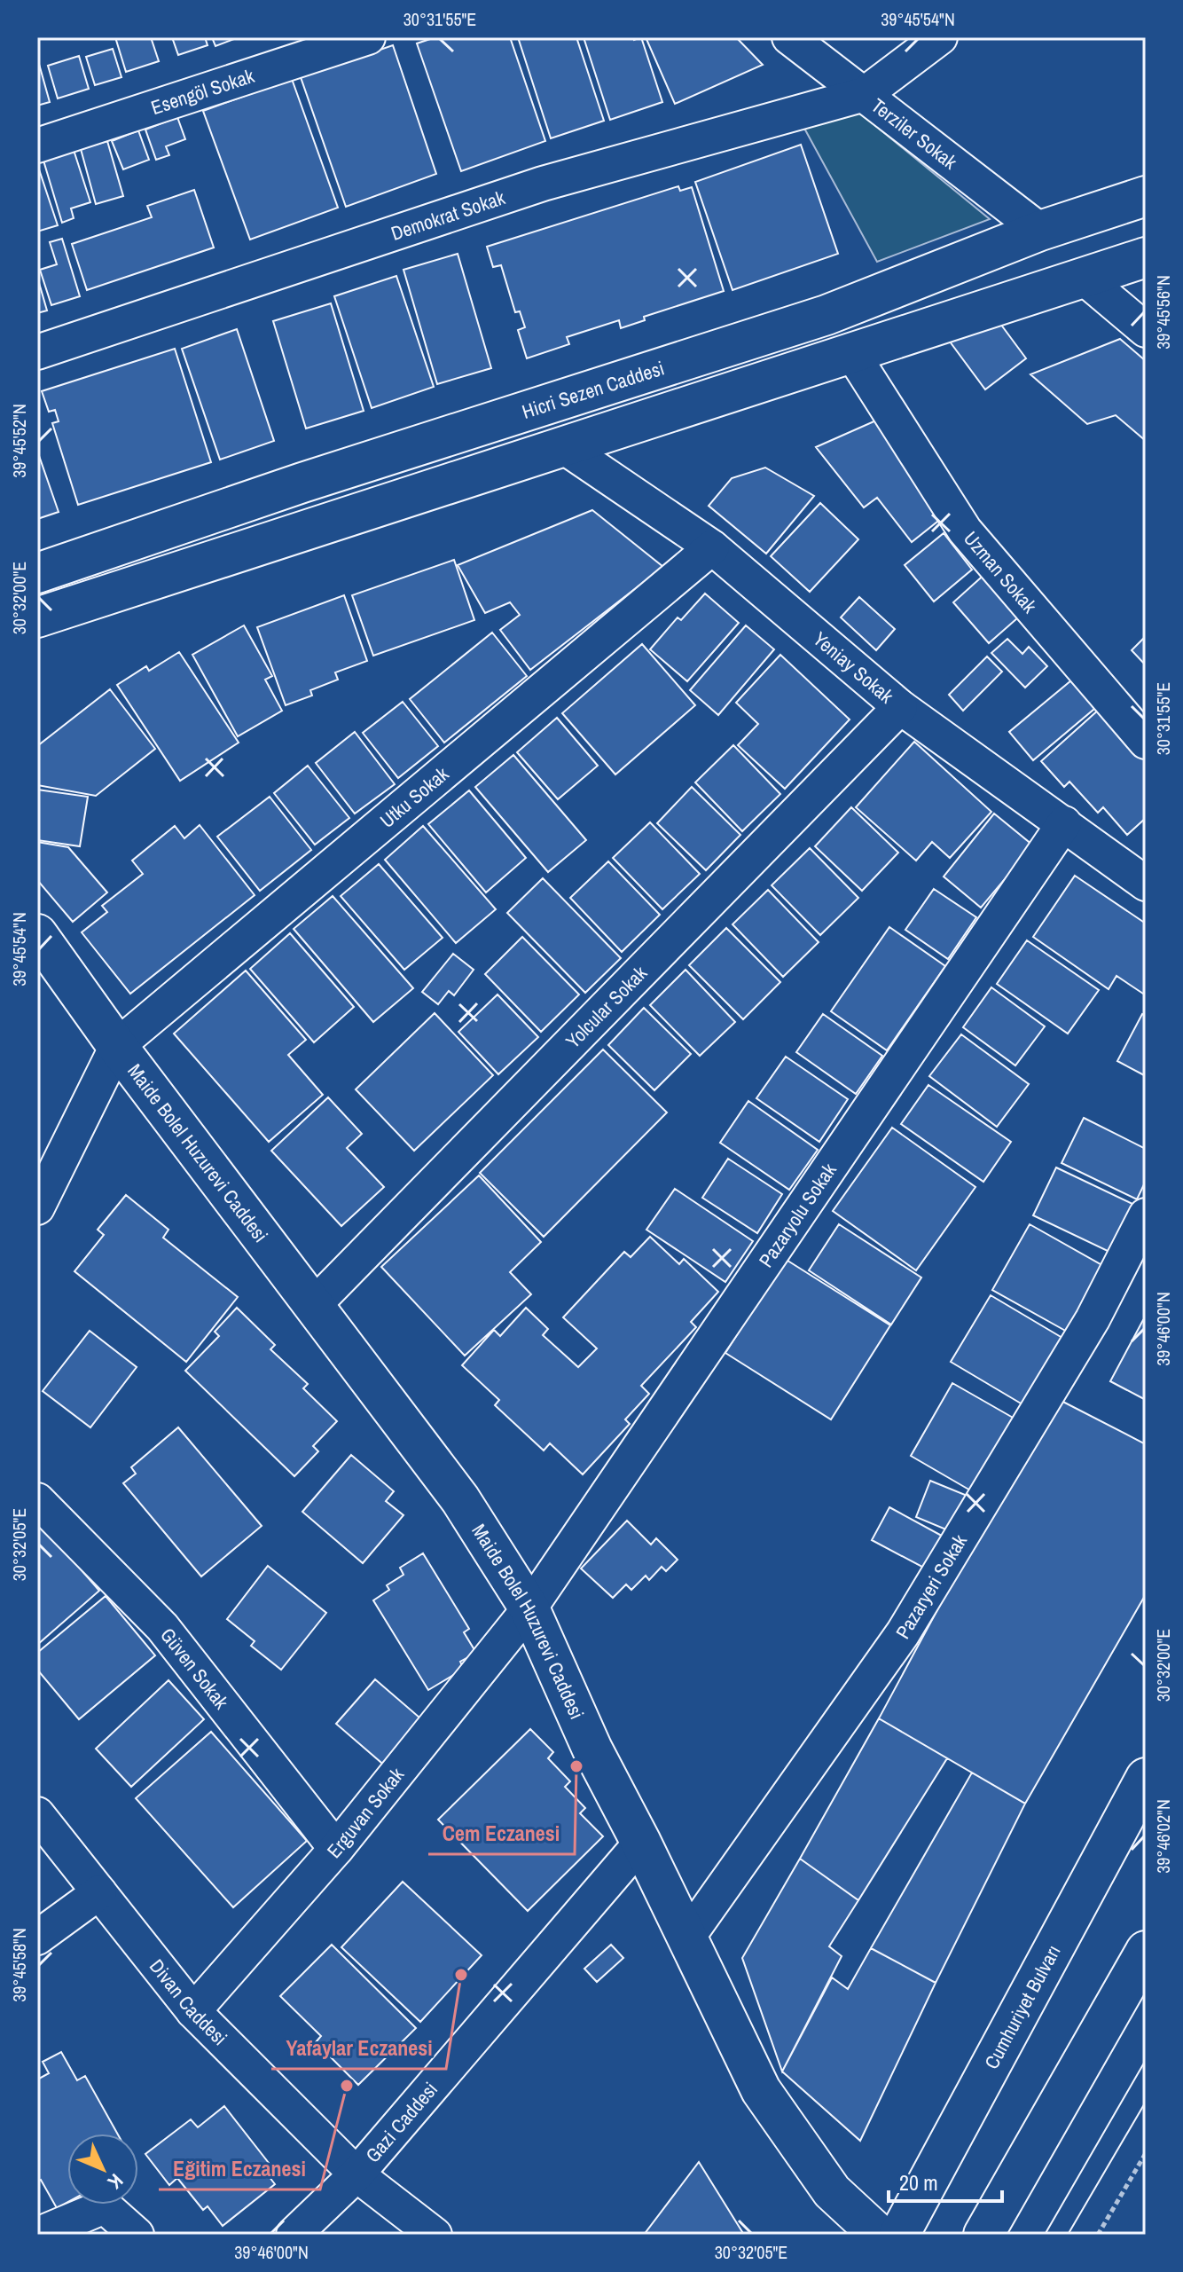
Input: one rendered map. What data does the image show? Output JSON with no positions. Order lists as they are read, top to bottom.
{
  "streets": {
    "main road": ["Hicri Sezen Caddesi", "Maide Bolel Huzurevi Caddesi", "Cumhuriyet Bulvarı"],
    "street": [
      "Esengöl Sokak",
      "Terziler Sokak",
      "Demokrat Sokak",
      "Uzman Sokak",
      "Yeniay Sokak",
      "Utku Sokak",
      "Yolcular Sokak",
      "Pazaryolu Sokak",
      "Pazaryeri Sokak",
      "Güven Sokak",
      "Erguvan Sokak",
      "Divan Caddesi",
      "Gazi Caddesi"
    ]
  },
  "crossings": [
    ["Terziler Sokak", "Demokrat Sokak"],
    ["Terziler Sokak", "Hicri Sezen Caddesi"],
    ["Yeniay Sokak", "Utku Sokak"],
    ["Yeniay Sokak", "Yolcular Sokak"],
    ["Yeniay Sokak", "Pazaryolu Sokak"],
    ["Utku Sokak", "Maide Bolel Huzurevi Caddesi"],
    ["Yolcular Sokak", "Maide Bolel Huzurevi Caddesi"],
    ["Maide Bolel Huzurevi Caddesi", "Pazaryolu Sokak"],
    ["Maide Bolel Huzurevi Caddesi", "Pazaryeri Sokak"],
    ["Maide Bolel Huzurevi Caddesi", "Erguvan Sokak"],
    ["Maide Bolel Huzurevi Caddesi", "Gazi Caddesi"],
    ["Pazaryolu Sokak", "Erguvan Sokak"],
    ["Güven Sokak", "Erguvan Sokak"],
    ["Erguvan Sokak", "Divan Caddesi"],
    ["Divan Caddesi", "Gazi Caddesi"]
  ],
  "places": ["Cem Eczanesi", "Yafaylar Eczanesi", "Eğitim Eczanesi"],
  "scale_bar": "20 m",
  "north": "bottom right",
  "coordinates": [
    "30°31'55\"E",
    "39°45'54\"N",
    "39°45'56\"N",
    "39°45'52\"N",
    "30°32'00\"E",
    "39°46'00\"N",
    "30°32'05\"E",
    "39°46'02\"N",
    "39°45'58\"N"
  ]
}
